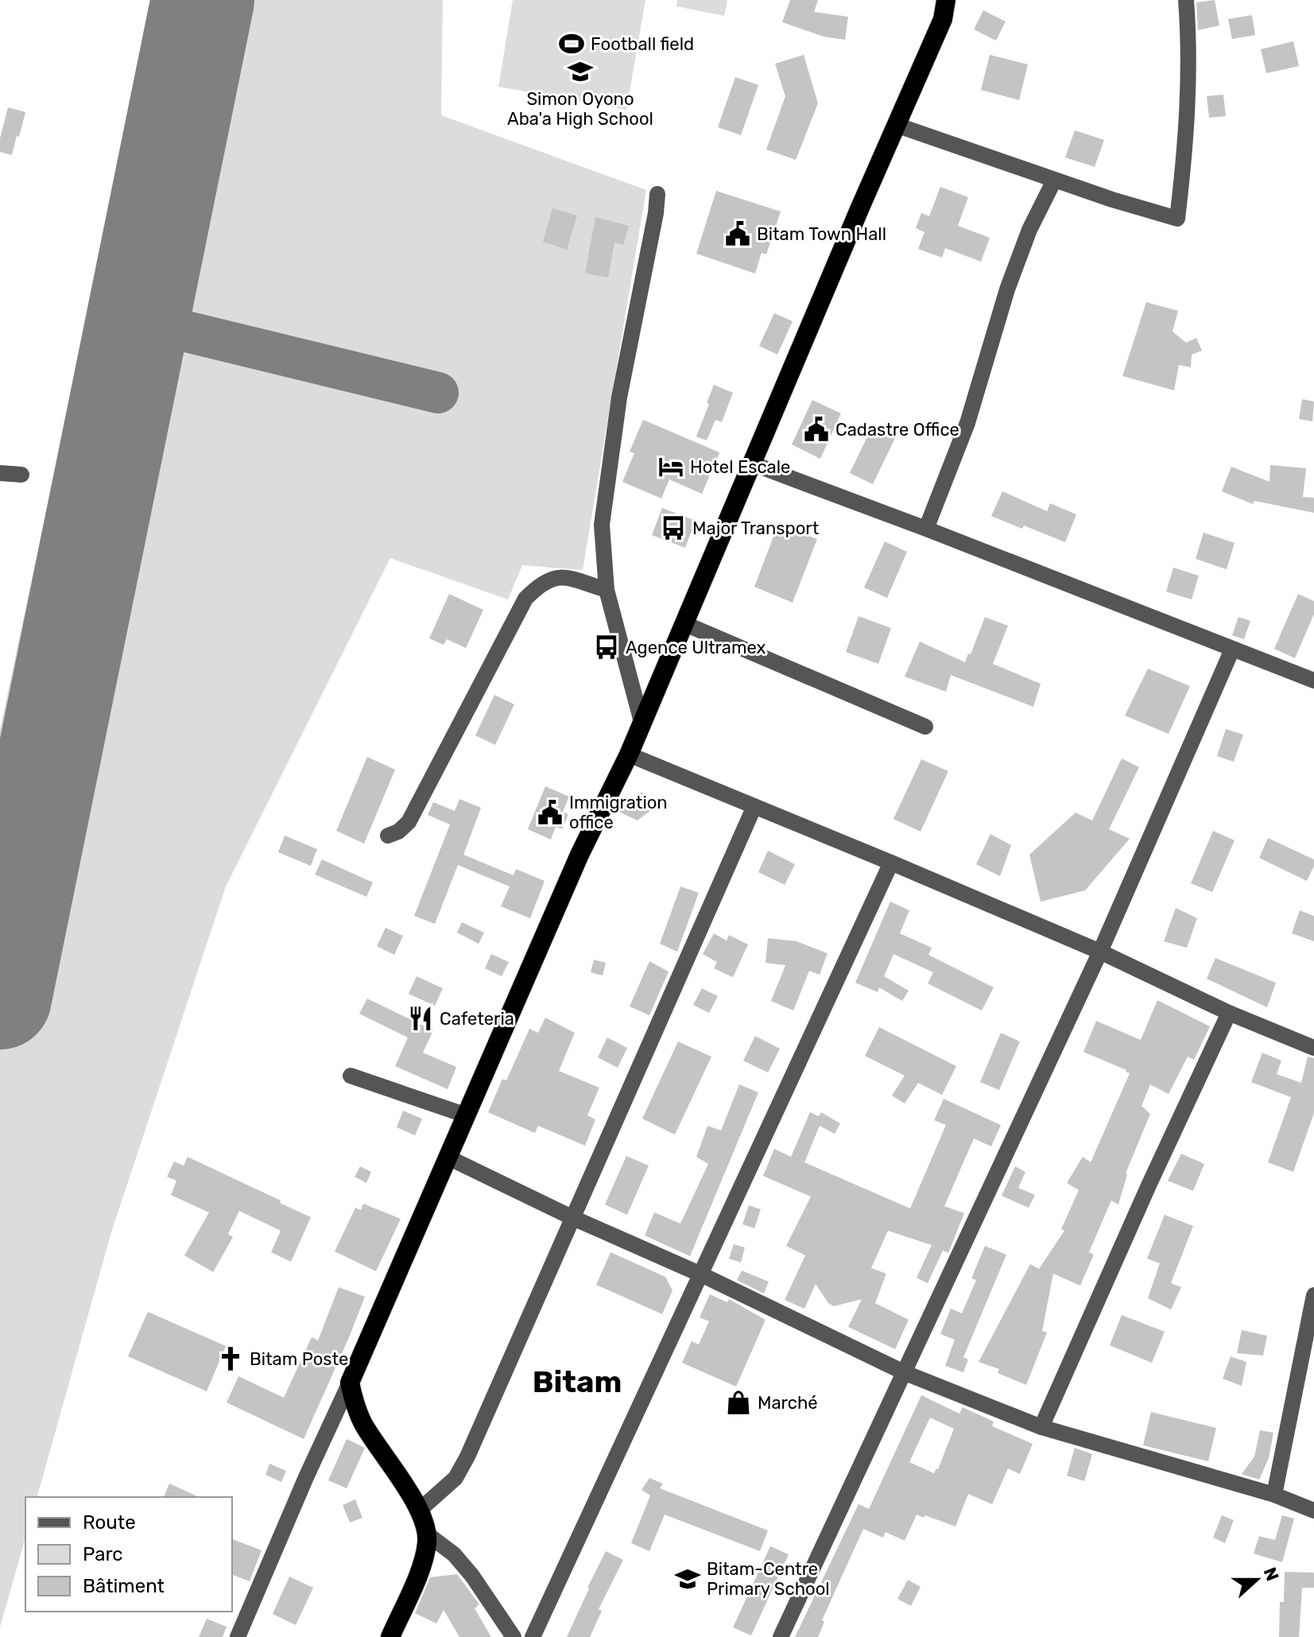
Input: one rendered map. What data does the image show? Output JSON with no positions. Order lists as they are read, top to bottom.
{
  "districts": ["Bitam"],
  "places": {
    "sports": ["Football field"],
    "school or university": ["Simon Oyono Aba'a High School", "Bitam-Centre Primary School"],
    "public building": ["Bitam Town Hall", "Cadastre Office", "Immigration office"],
    "hotel": ["Hotel Escale"],
    "bus stop": ["Major Transport", "Agence Ultramex"],
    "restaurant": ["Cafeteria"],
    "church": ["Bitam Poste"],
    "shop": ["Marché"]
  },
  "legend": ["Route", "Parc", "Bâtiment"],
  "north": "right"
}
